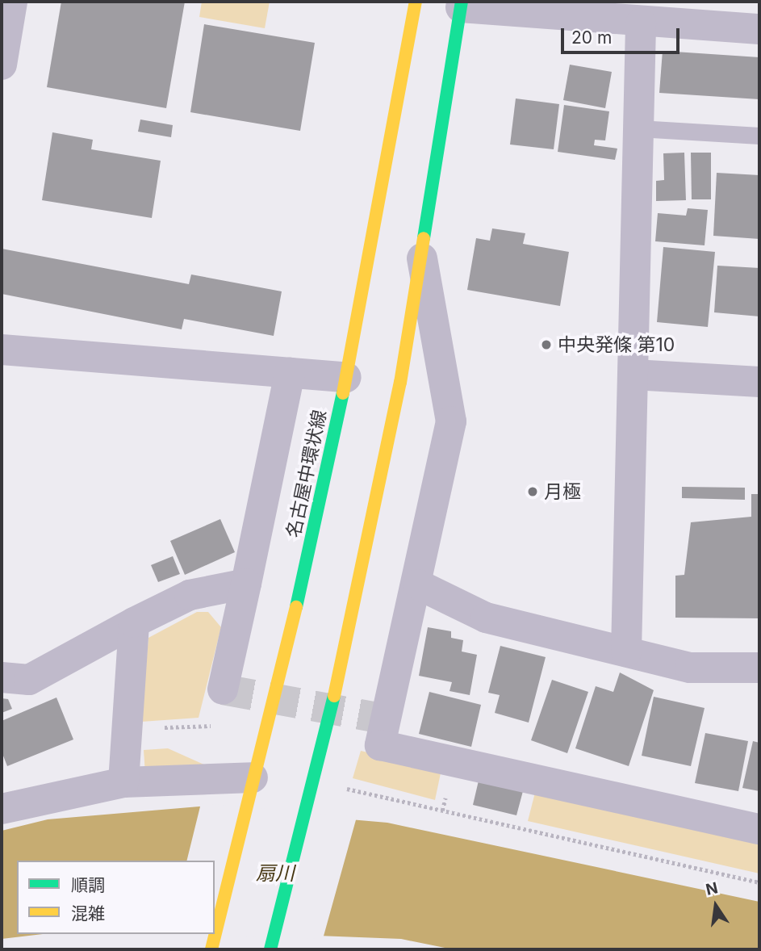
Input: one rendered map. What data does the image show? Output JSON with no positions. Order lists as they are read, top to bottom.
{
  "streets": {
    "main road": ["名古屋中環状線"]
  },
  "water": ["扇川"],
  "places": ["中央発條 第10", "月極"],
  "legend": ["順調", "混雑"],
  "scale_bar": "20 m",
  "north": "top"
}
